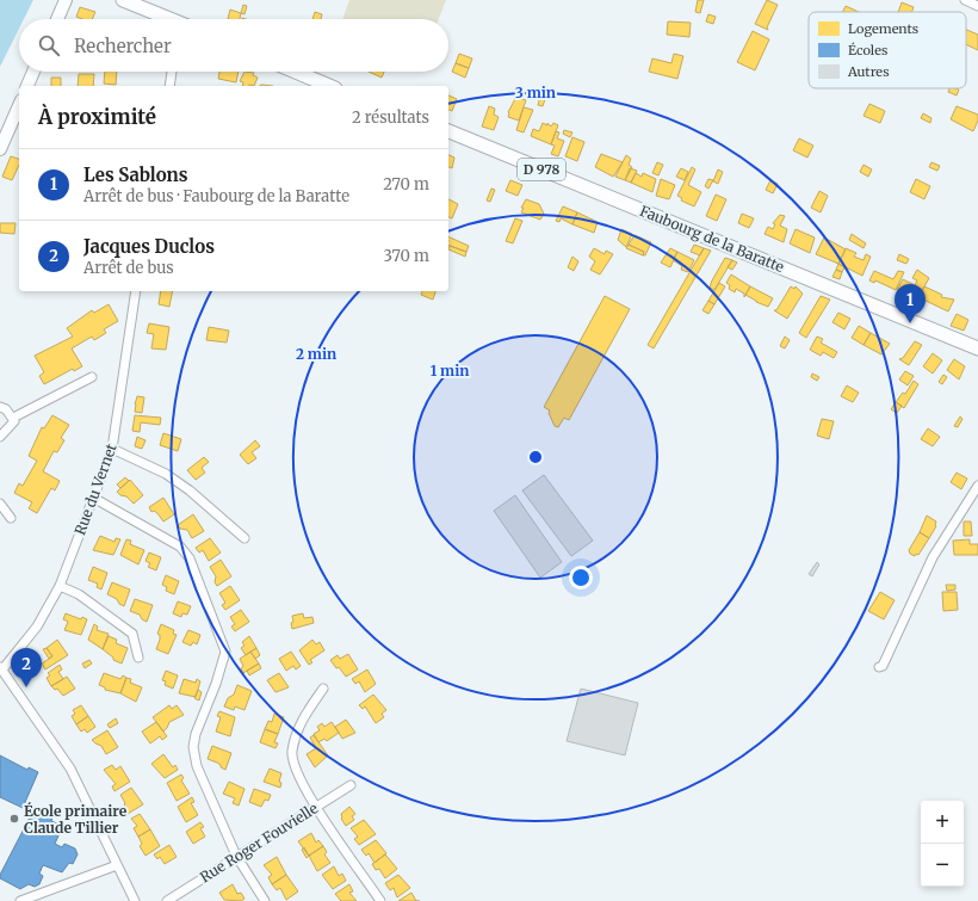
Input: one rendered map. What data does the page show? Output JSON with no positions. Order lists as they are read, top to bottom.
{
  "streets": {
    "main road": ["D 978", "Faubourg de la Baratte"],
    "street": ["Rue du Vernet", "Rue Roger Fouvielle"]
  },
  "places": ["École primaire Claude Tillier"],
  "legend": ["Logements", "Écoles", "Autres"],
  "page": {
    "search": "Rechercher",
    "heading": ["À proximité", "2 résultats"],
    "list": [
      {
        "mark": "1",
        "name": "Les Sablons",
        "note": "Arrêt de bus · Faubourg de la Baratte",
        "value": "270 m"
      },
      {
        "mark": "2",
        "name": "Jacques Duclos",
        "note": "Arrêt de bus",
        "value": "370 m"
      }
    ],
    "pins": ["1", "2"],
    "map_buttons": ["+", "−"]
  },
  "rings": ["3 min", "2 min", "1 min"]
}
